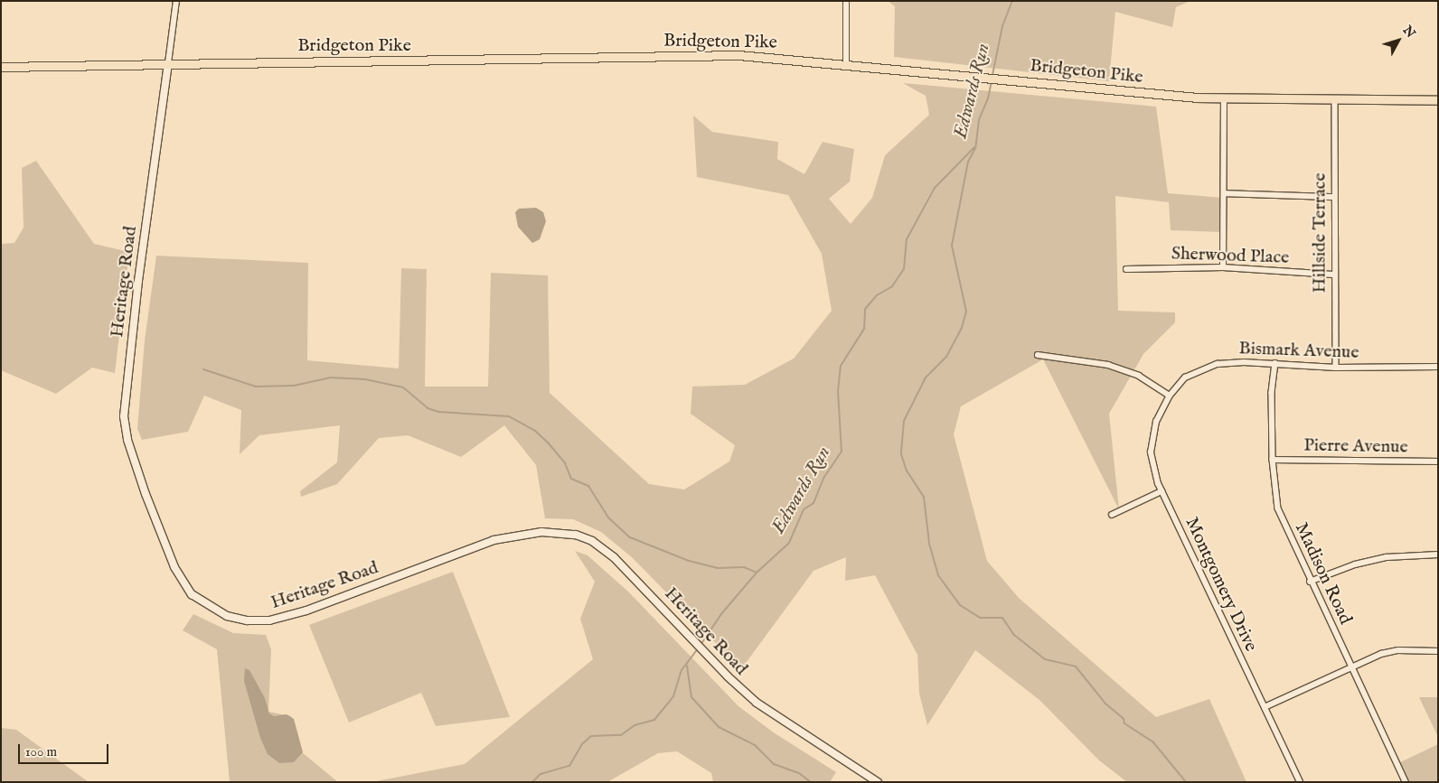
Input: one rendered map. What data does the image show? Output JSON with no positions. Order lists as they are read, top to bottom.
{
  "streets": {
    "main road": ["Bridgeton Pike"],
    "street": [
      "Hillside Terrace",
      "Sherwood Place",
      "Heritage Road",
      "Bismark Avenue",
      "Pierre Avenue",
      "Madison Road",
      "Montgomery Drive"
    ]
  },
  "crossings": [
    ["Bridgeton Pike", "Hillside Terrace"],
    ["Bridgeton Pike", "Heritage Road"],
    ["Hillside Terrace", "Sherwood Place"],
    ["Hillside Terrace", "Bismark Avenue"],
    ["Bismark Avenue", "Madison Road"],
    ["Bismark Avenue", "Montgomery Drive"],
    ["Pierre Avenue", "Madison Road"]
  ],
  "water": ["Edwards Run"],
  "scale_bar": "100 m",
  "north": "top right"
}
